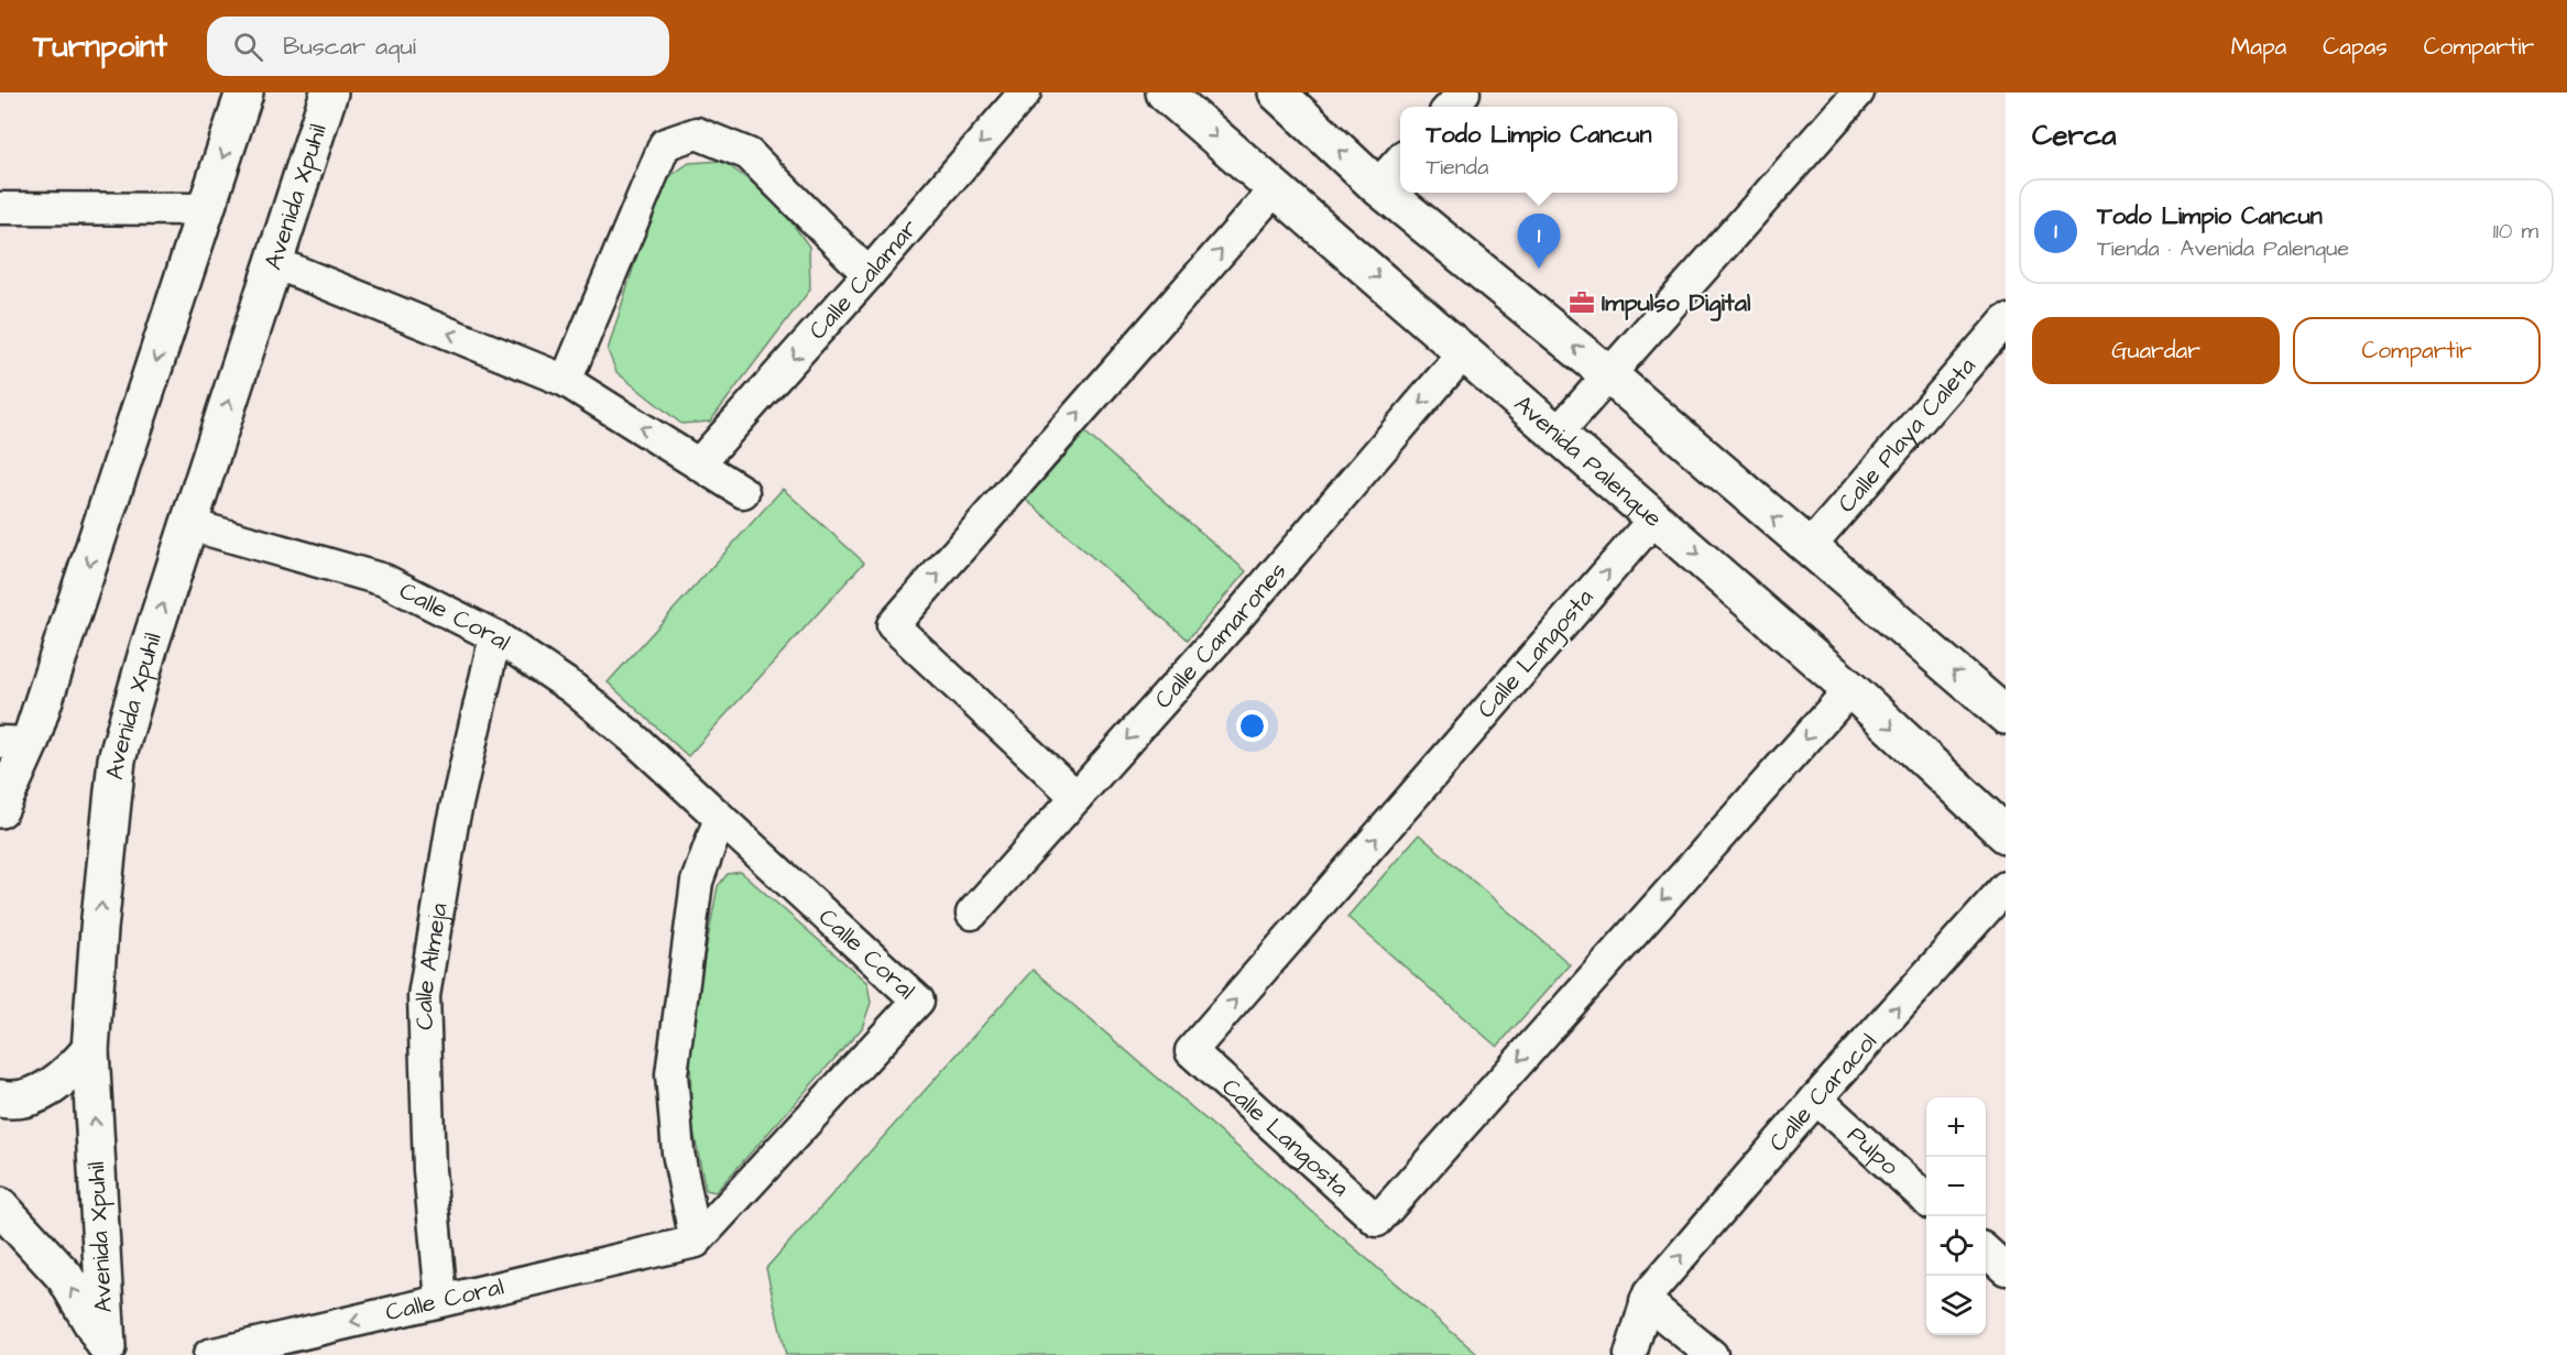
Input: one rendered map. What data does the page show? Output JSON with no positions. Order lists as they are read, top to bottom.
{
  "streets": {
    "street": [
      "Avenida Xpuhil",
      "Calle Calamar",
      "Calle Playa Caleta",
      "Avenida Palenque",
      "Calle Coral",
      "Calle Camarones",
      "Calle Langosta",
      "Calle Almeja",
      "Calle Caracol",
      "Pulpo"
    ]
  },
  "crossings": [
    ["Avenida Xpuhil", "Calle Coral"],
    ["Avenida Palenque", "Calle Camarones"],
    ["Avenida Palenque", "Calle Langosta"],
    ["Calle Coral", "Calle Almeja"],
    ["Calle Caracol", "Pulpo"]
  ],
  "one_way": ["Calle Calamar", "Calle Camarones", "Calle Caracol"],
  "places": {
    "office": ["Impulso Digital"]
  },
  "page": {
    "header": "Turnpoint",
    "search": "Buscar aquí",
    "nav": ["Mapa", "Capas", "Compartir"],
    "heading": "Cerca",
    "popup": ["Todo Limpio Cancun", "Tienda"],
    "list": [
      {
        "mark": "1",
        "name": "Todo Limpio Cancun",
        "note": "Tienda · Avenida Palenque",
        "value": "110 m"
      }
    ],
    "pins": "1",
    "buttons": ["Guardar", "Compartir"],
    "map_buttons": ["+", "−"]
  }
}
